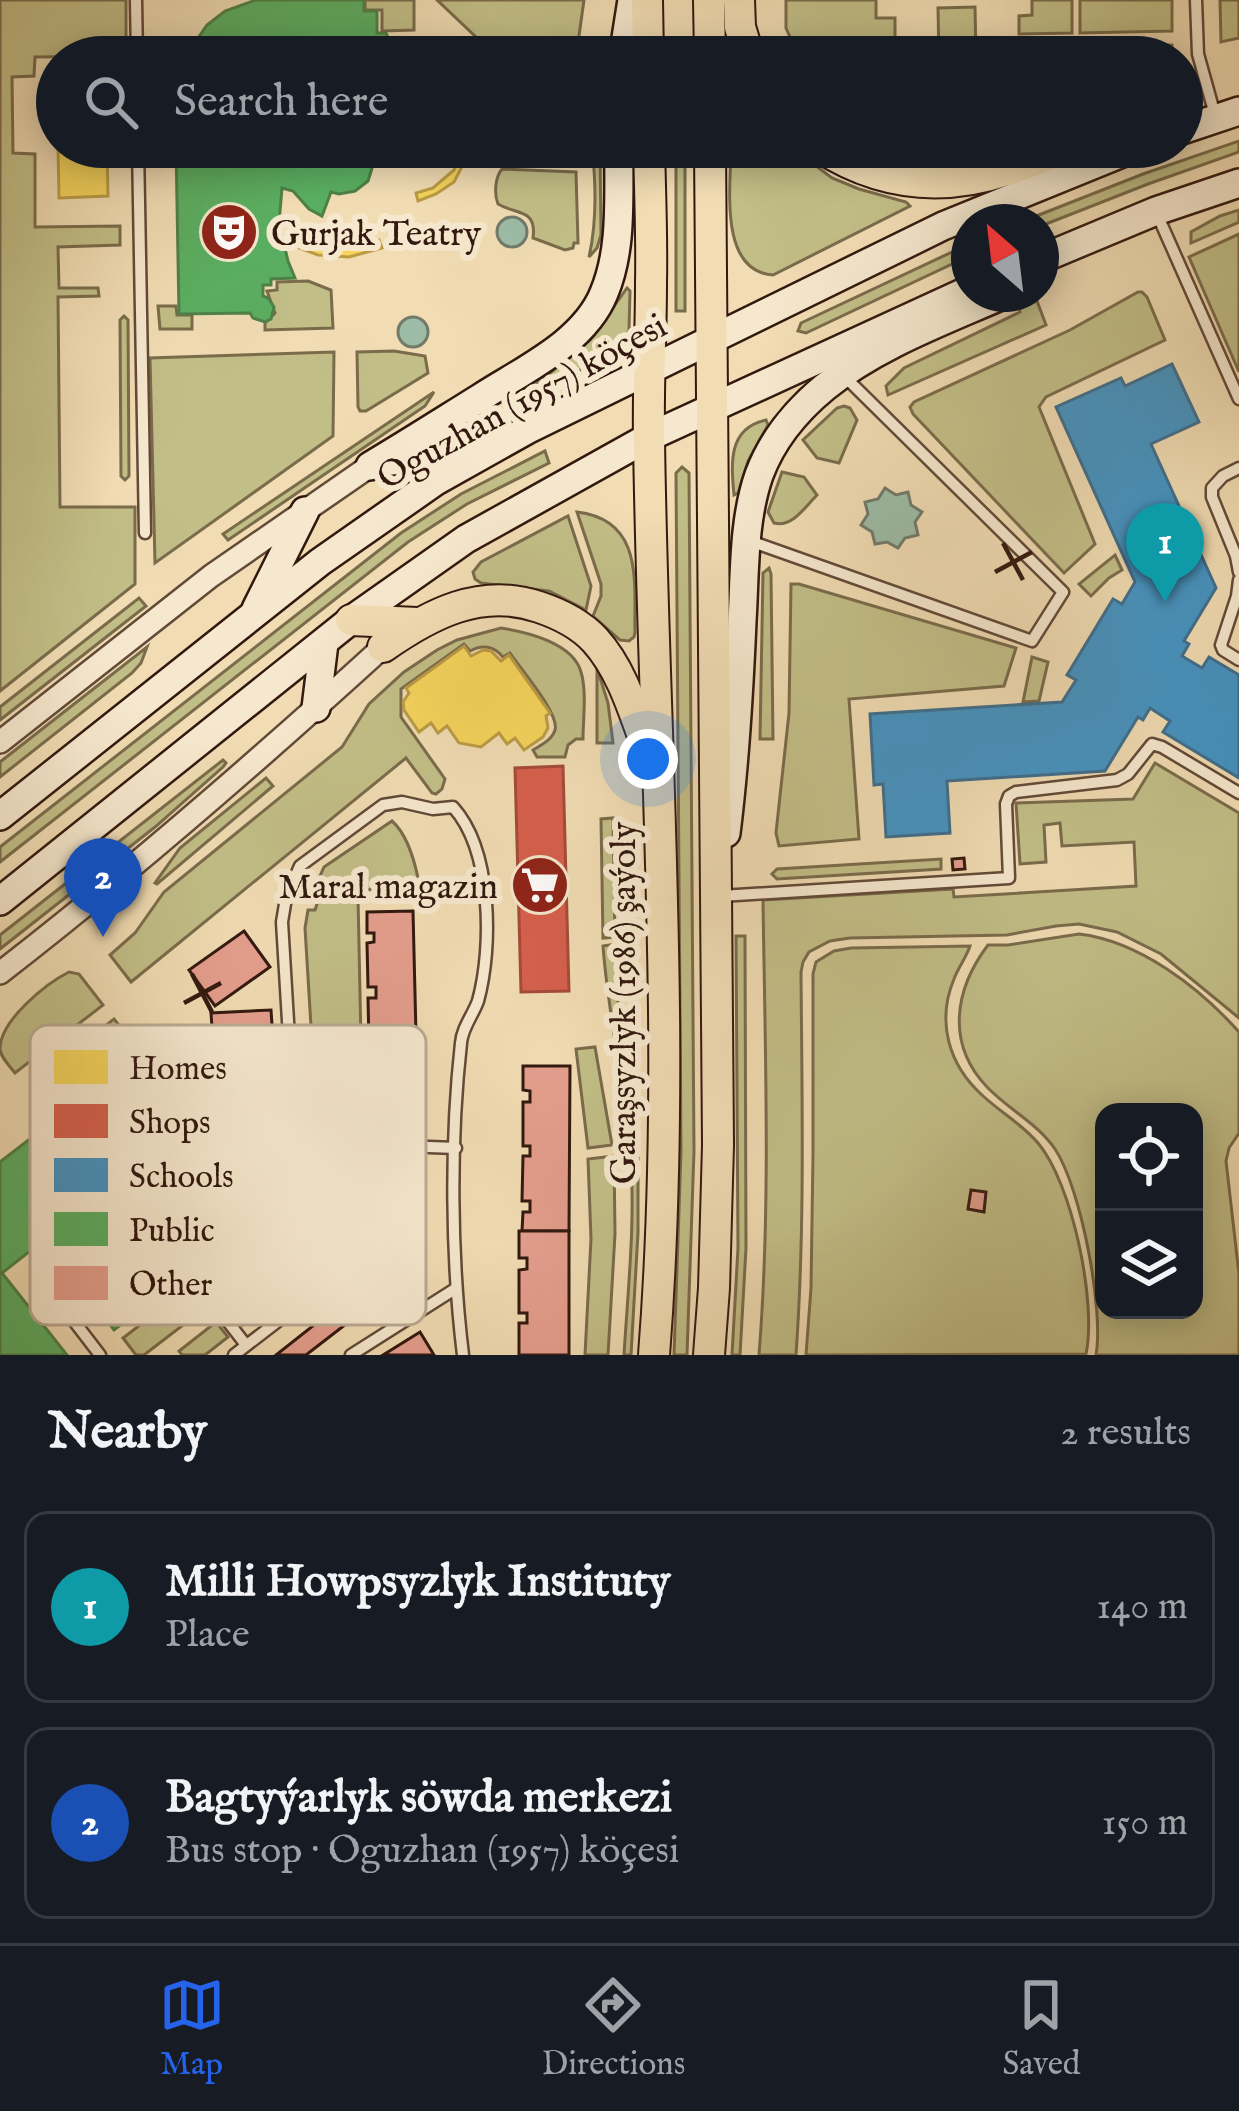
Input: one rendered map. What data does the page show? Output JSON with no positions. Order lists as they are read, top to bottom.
{
  "streets": {
    "main road": ["Oguzhan (1957) köçesi", "Garaşsyzlyk (1986) şaýoly"]
  },
  "crossings": [
    ["Oguzhan (1957) köçesi", "Garaşsyzlyk (1986) şaýoly"]
  ],
  "places": {
    "theatre": ["Gurjak Teatry"],
    "supermarket": ["Maral magazin"]
  },
  "legend": [
    "Homes",
    "Shops",
    "Schools",
    "Public",
    "Other"
  ],
  "north": "top left",
  "page": {
    "search": "Search here",
    "pins": ["1", "2"],
    "heading": ["Nearby", "2 results"],
    "list": [
      {
        "mark": "1",
        "name": "Milli Howpsyzlyk Instituty",
        "note": "Place",
        "value": "140 m"
      },
      {
        "mark": "2",
        "name": "Bagtyýarlyk söwda merkezi",
        "note": "Bus stop · Oguzhan (1957) köçesi",
        "value": "150 m"
      }
    ],
    "nav": ["Map", "Directions", "Saved"]
  }
}
